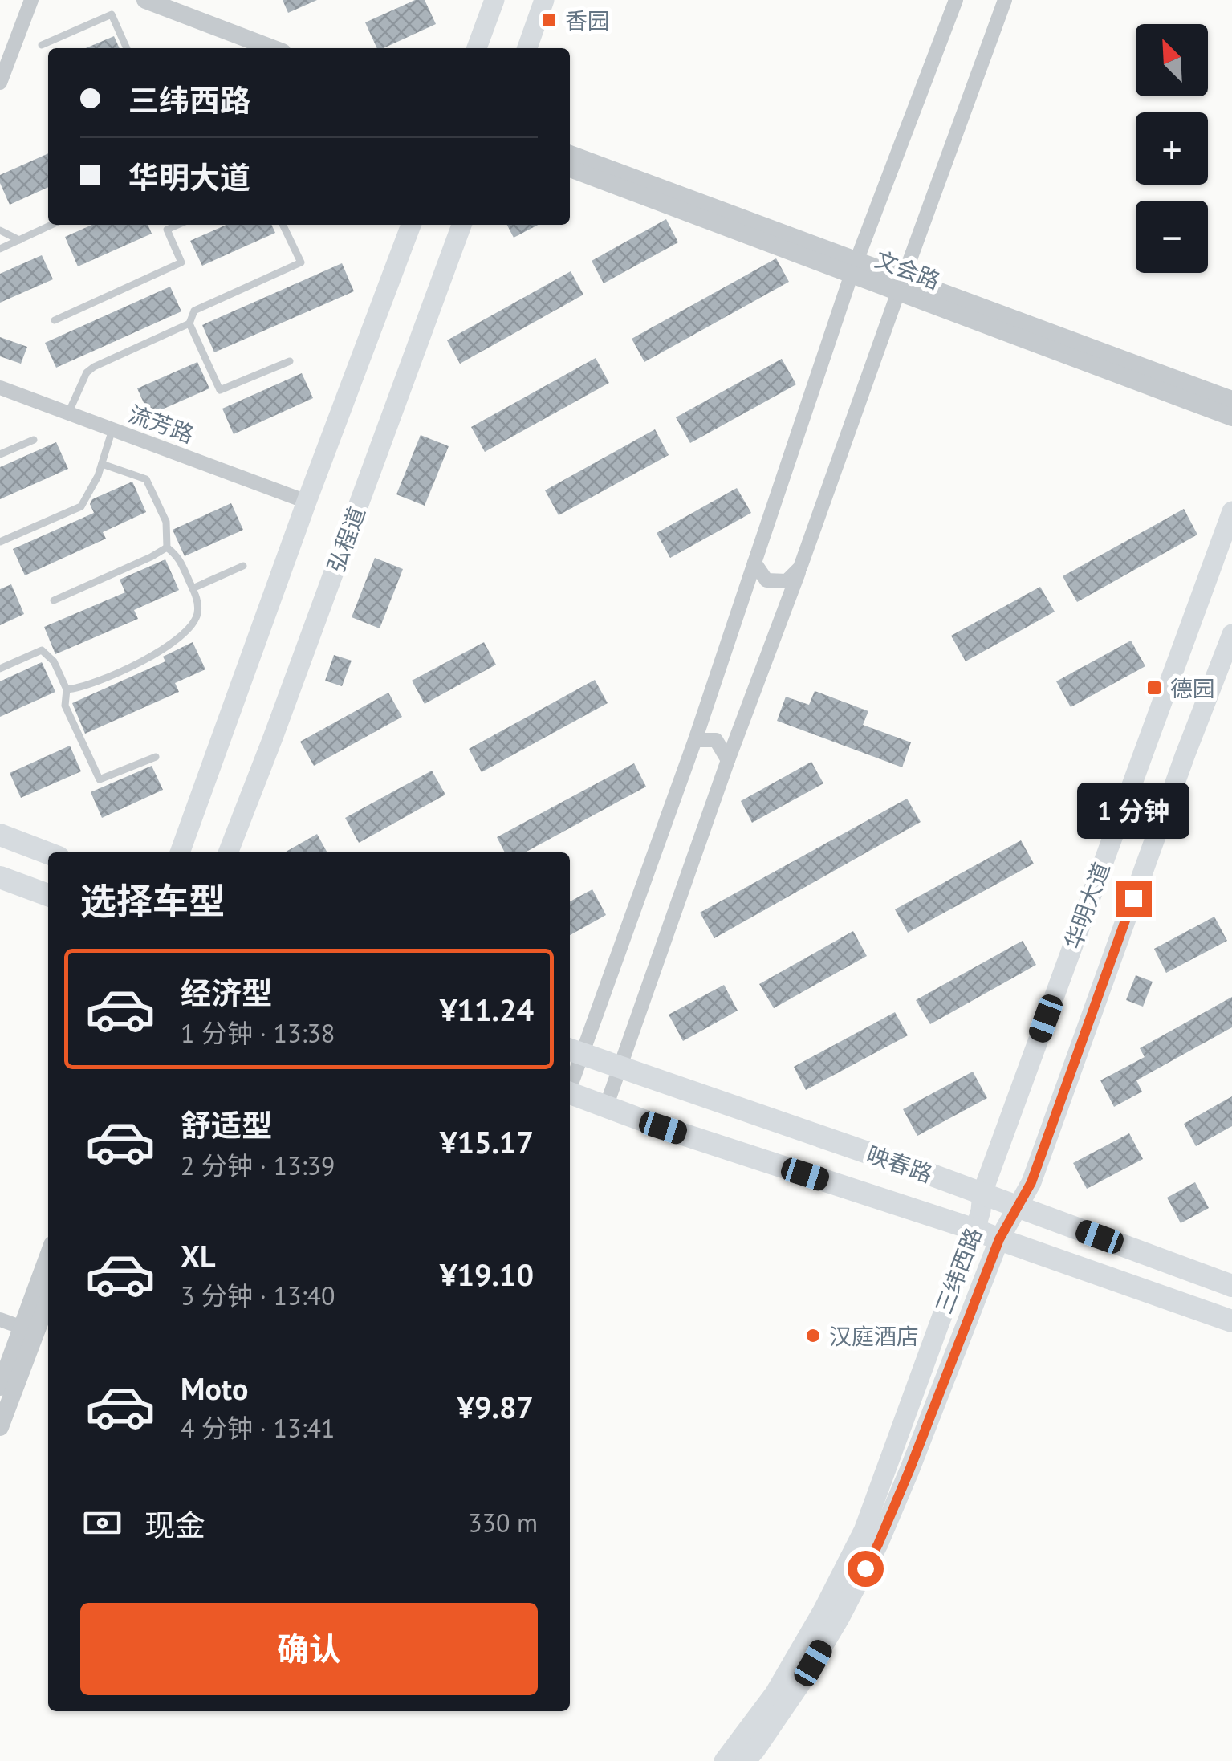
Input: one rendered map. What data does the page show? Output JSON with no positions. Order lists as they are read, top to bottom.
{
  "streets": {
    "main road": [
      "弘程道",
      "华明大道",
      "映春路",
      "三纬西路"
    ],
    "street": ["文会路", "流芳路"]
  },
  "crossings": [
    ["华明大道", "映春路"],
    ["华明大道", "三纬西路"],
    ["映春路", "三纬西路"]
  ],
  "places": {
    "transit": ["香园", "德园"],
    "other": ["汉庭酒店"]
  },
  "north": "top left",
  "page": {
    "map_buttons": ["+", "−"],
    "banner": ["三纬西路", "华明大道"],
    "bubble": "1 分钟",
    "heading": "选择车型",
    "list": [
      {
        "name": "经济型",
        "note": "1 分钟 · 13:38",
        "value": "¥11.24"
      },
      {
        "name": "舒适型",
        "note": "2 分钟 · 13:39",
        "value": "¥15.17"
      },
      {
        "name": "XL",
        "note": "3 分钟 · 13:40",
        "value": "¥19.10"
      },
      {
        "name": "Moto",
        "note": "4 分钟 · 13:41",
        "value": "¥9.87"
      }
    ],
    "pay": ["现金", "330 m"],
    "buttons": "确认"
  }
}
